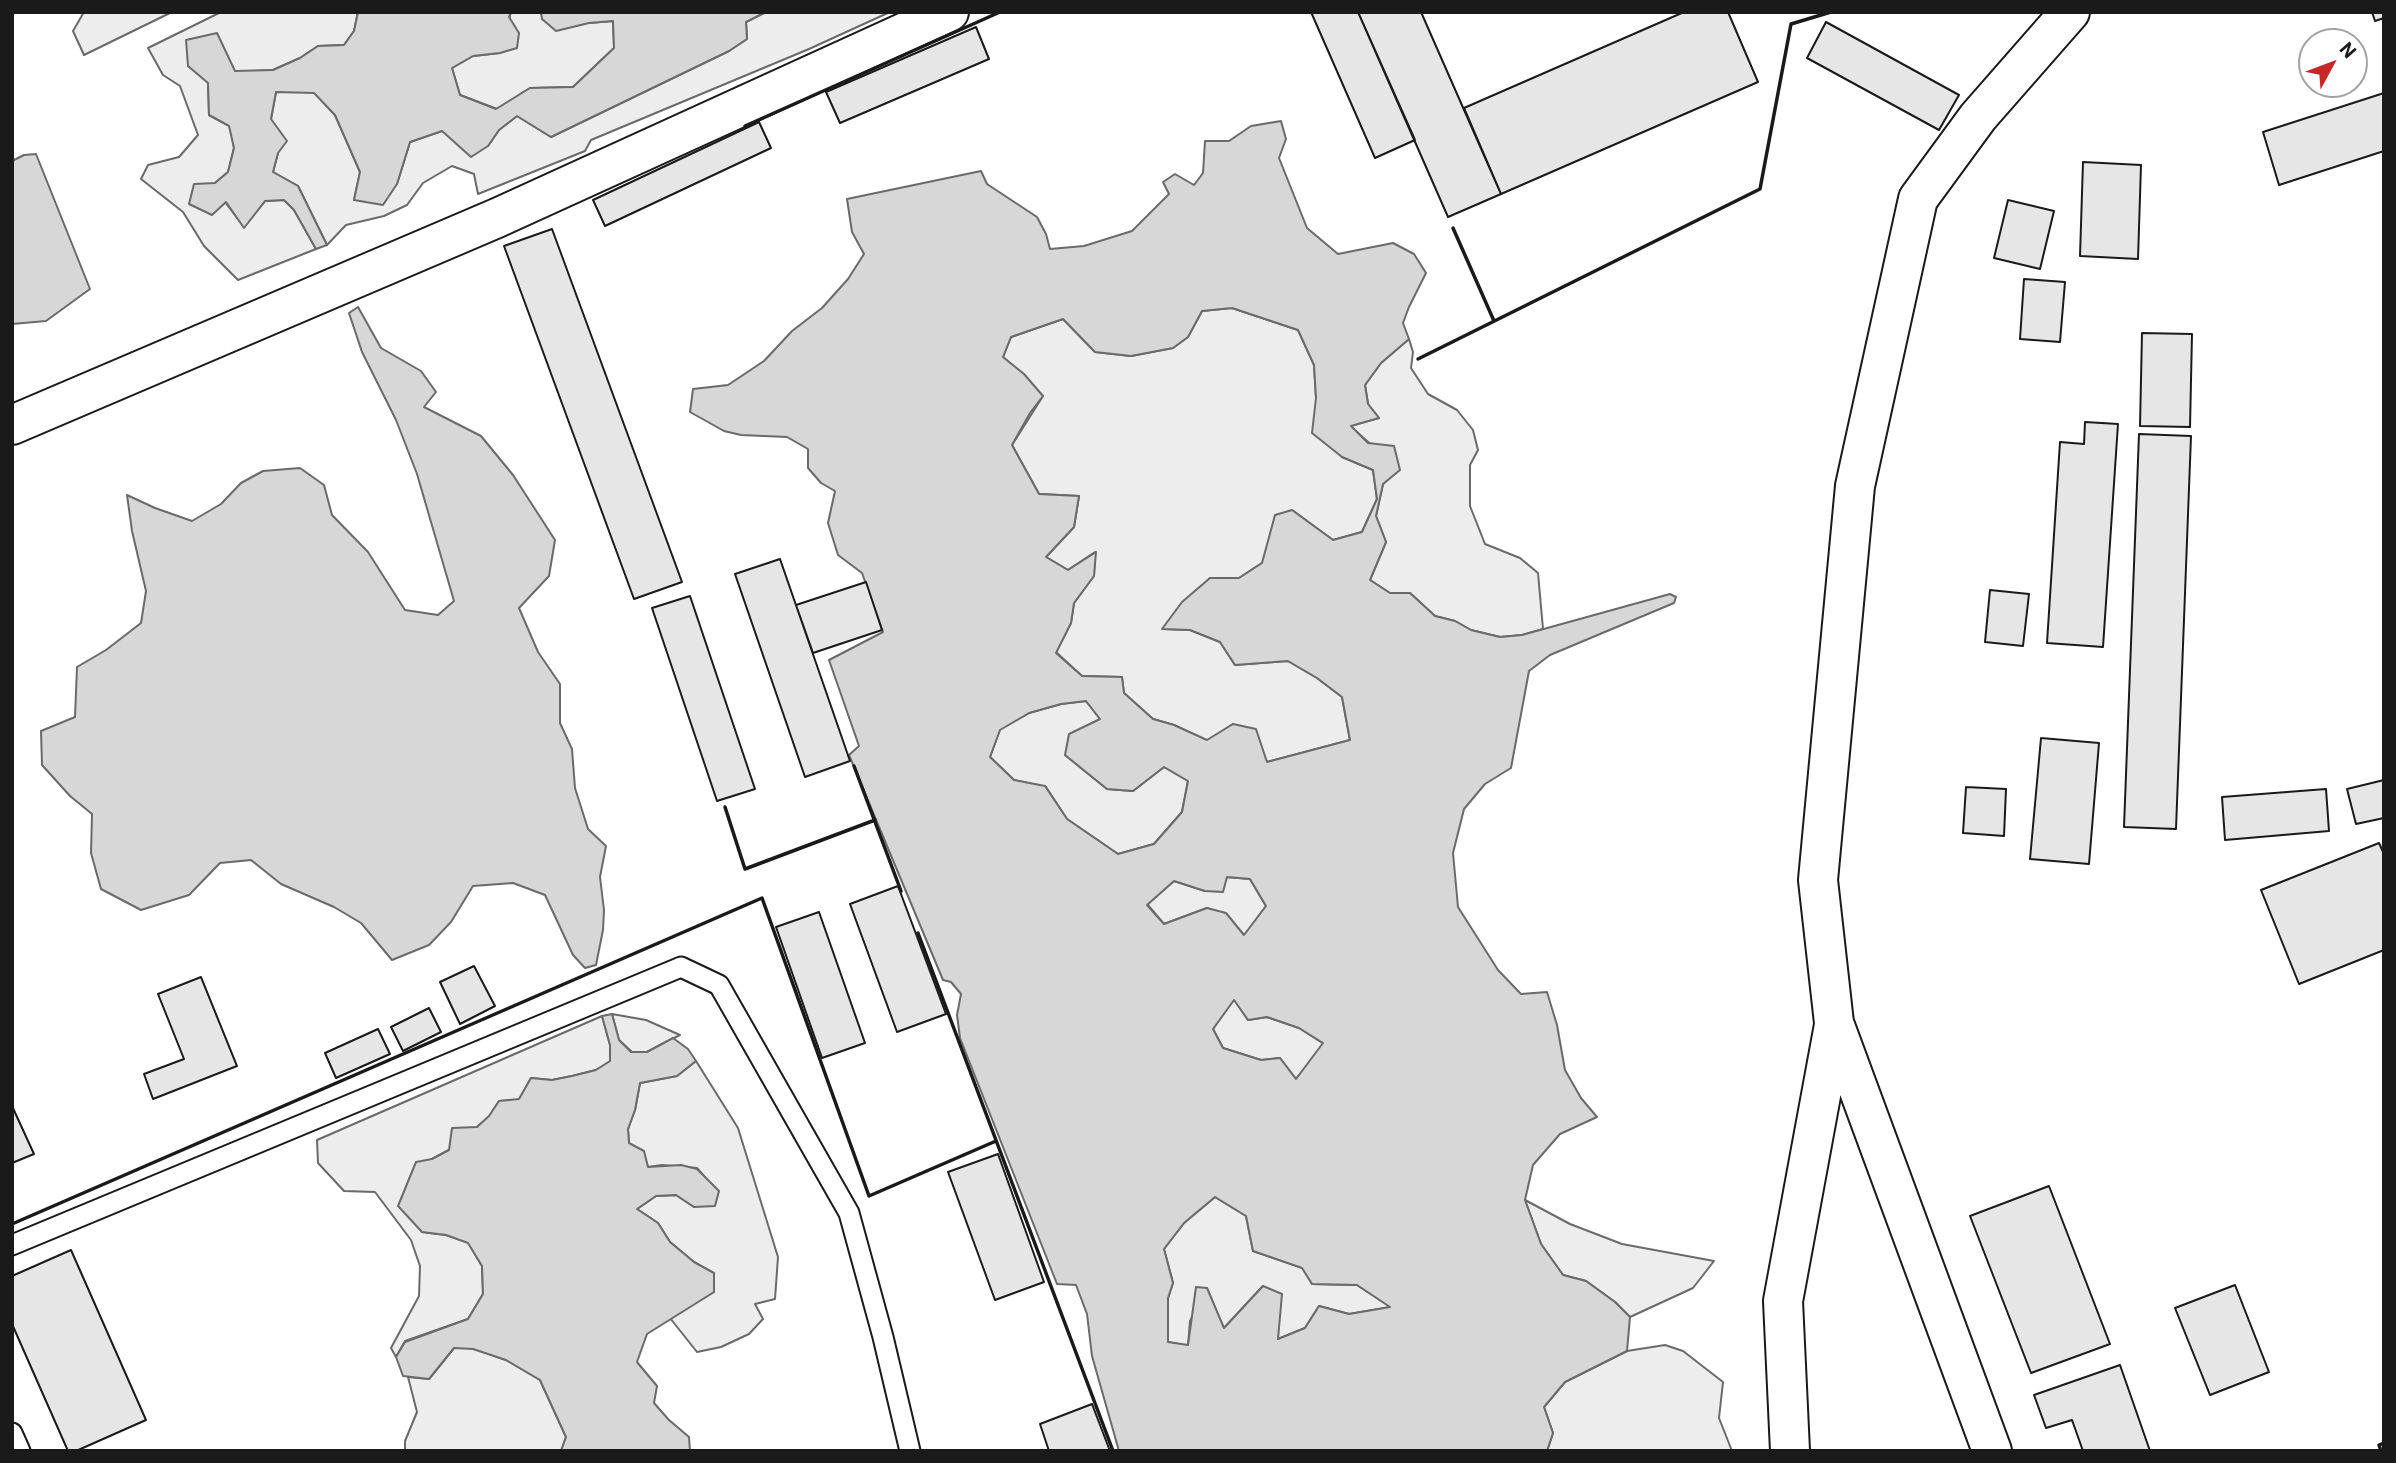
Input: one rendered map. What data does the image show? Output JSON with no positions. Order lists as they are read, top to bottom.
{
  "north": "top right"
}
